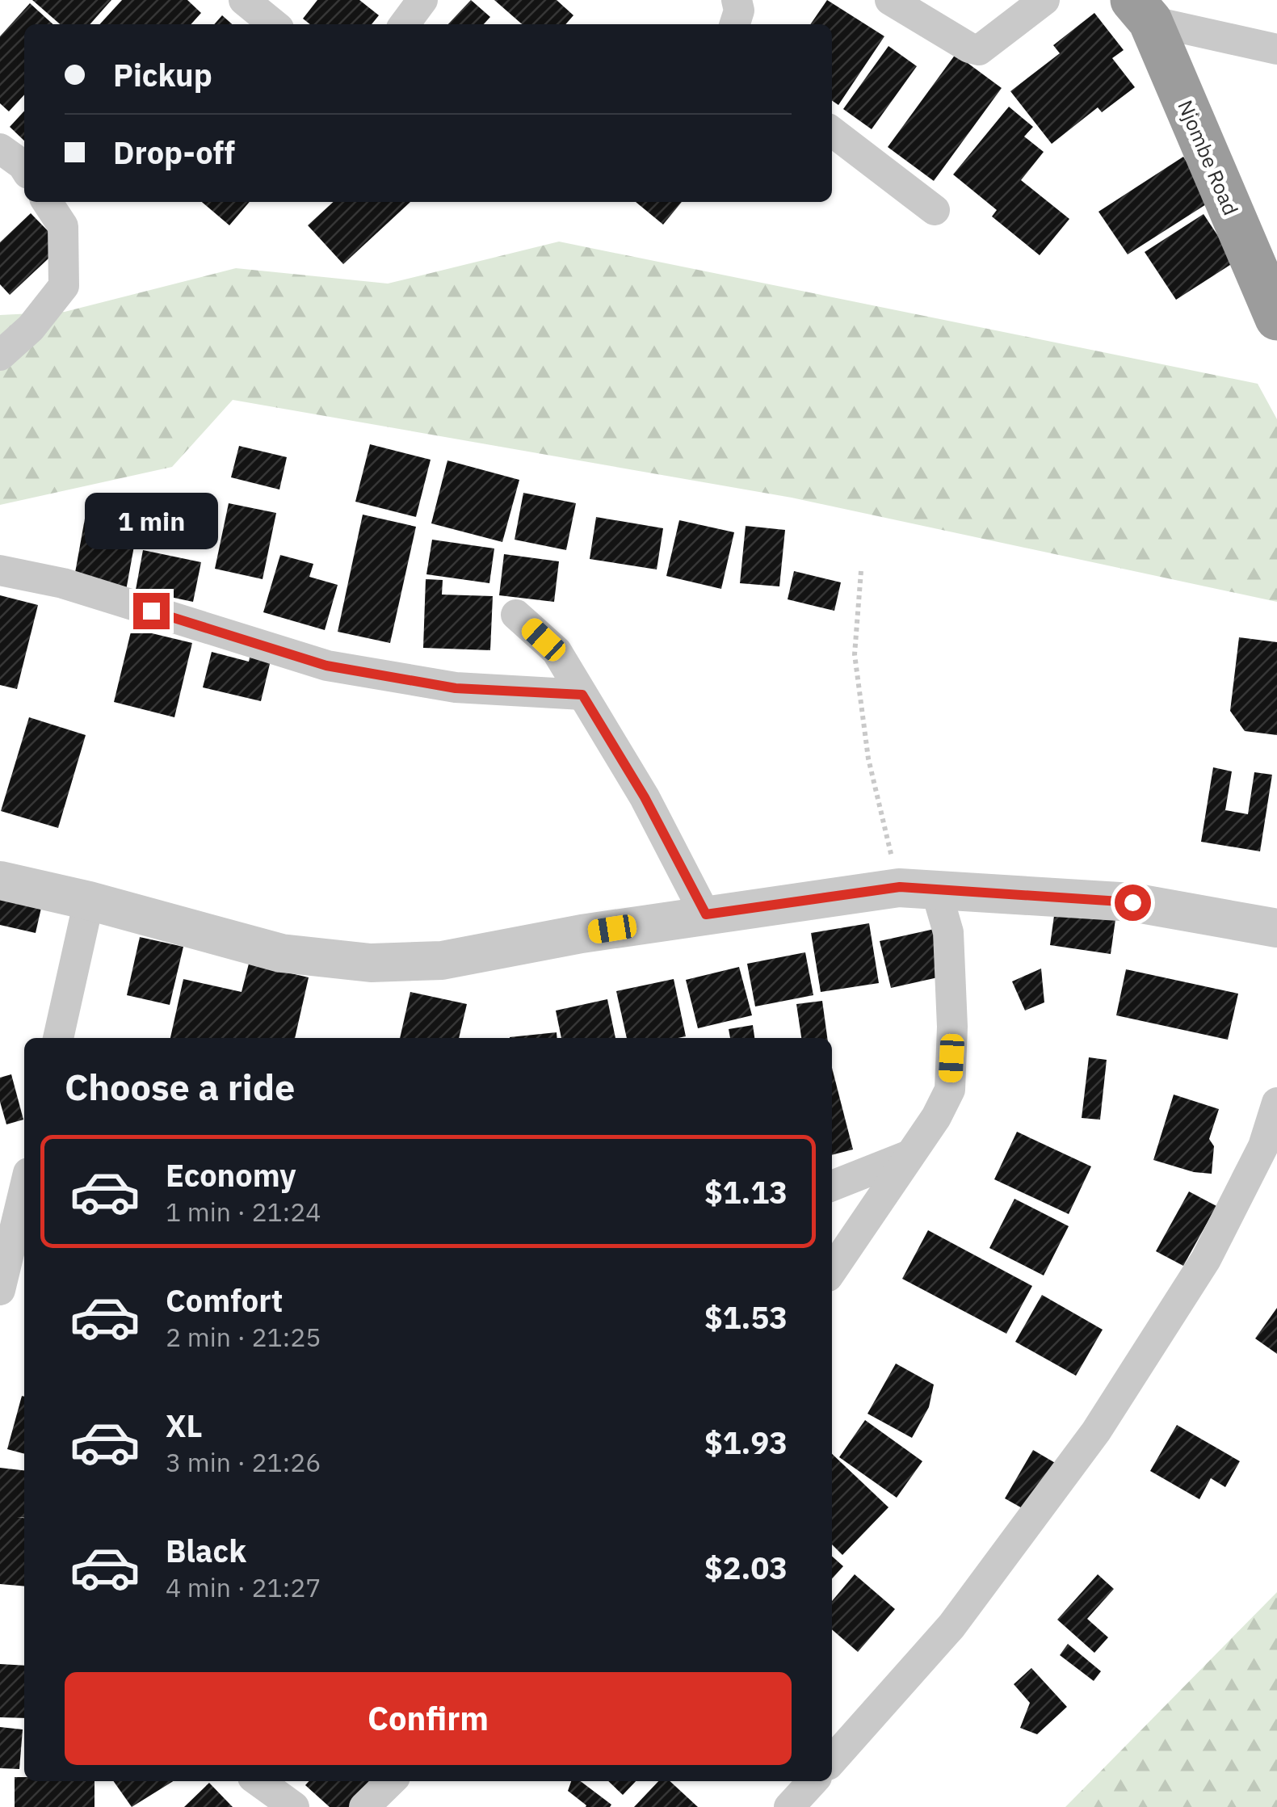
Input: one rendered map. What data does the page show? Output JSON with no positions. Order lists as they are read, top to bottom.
{
  "streets": {
    "highway": ["Njombe Road"]
  },
  "page": {
    "banner": ["Pickup", "Drop-off"],
    "bubble": "1 min",
    "heading": "Choose a ride",
    "list": [
      {
        "name": "Economy",
        "note": "1 min · 21:24",
        "value": "$1.13"
      },
      {
        "name": "Comfort",
        "note": "2 min · 21:25",
        "value": "$1.53"
      },
      {
        "name": "XL",
        "note": "3 min · 21:26",
        "value": "$1.93"
      },
      {
        "name": "Black",
        "note": "4 min · 21:27",
        "value": "$2.03"
      }
    ],
    "buttons": "Confirm"
  }
}
